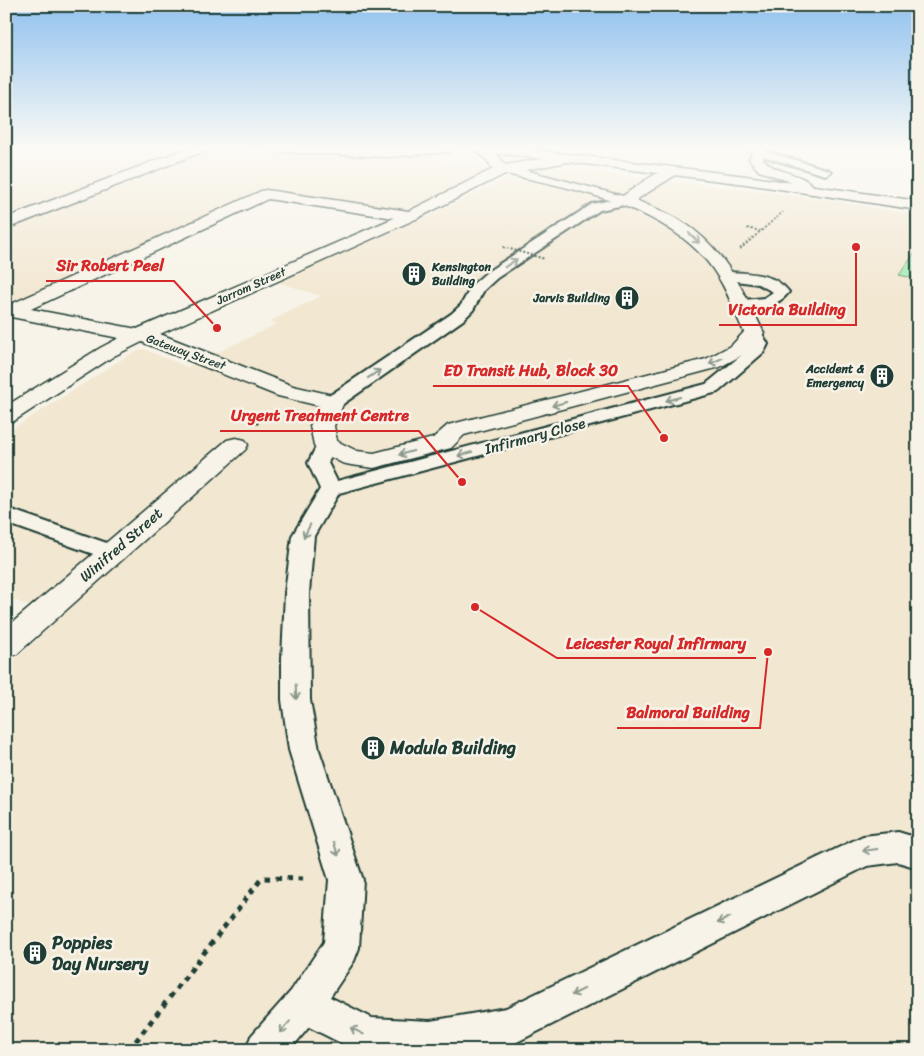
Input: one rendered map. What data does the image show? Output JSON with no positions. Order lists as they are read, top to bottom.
{
  "streets": {
    "street": [
      "Jarrom Street",
      "Gateway Street",
      "Infirmary Close",
      "Winifred Street"
    ]
  },
  "crossings": [
    ["Jarrom Street", "Gateway Street"]
  ],
  "one_way": ["Infirmary Close"],
  "places": {
    "other": [
      "Victoria Building",
      "Sir Robert Peel",
      "ED Transit Hub, Block 30",
      "Urgent Treatment Centre",
      "Leicester Royal Infirmary",
      "Balmoral Building"
    ],
    "building": [
      "Kensington Building",
      "Jarvis Building",
      "Accident & Emergency",
      "Modula Building",
      "Poppies Day Nursery"
    ]
  }
}
